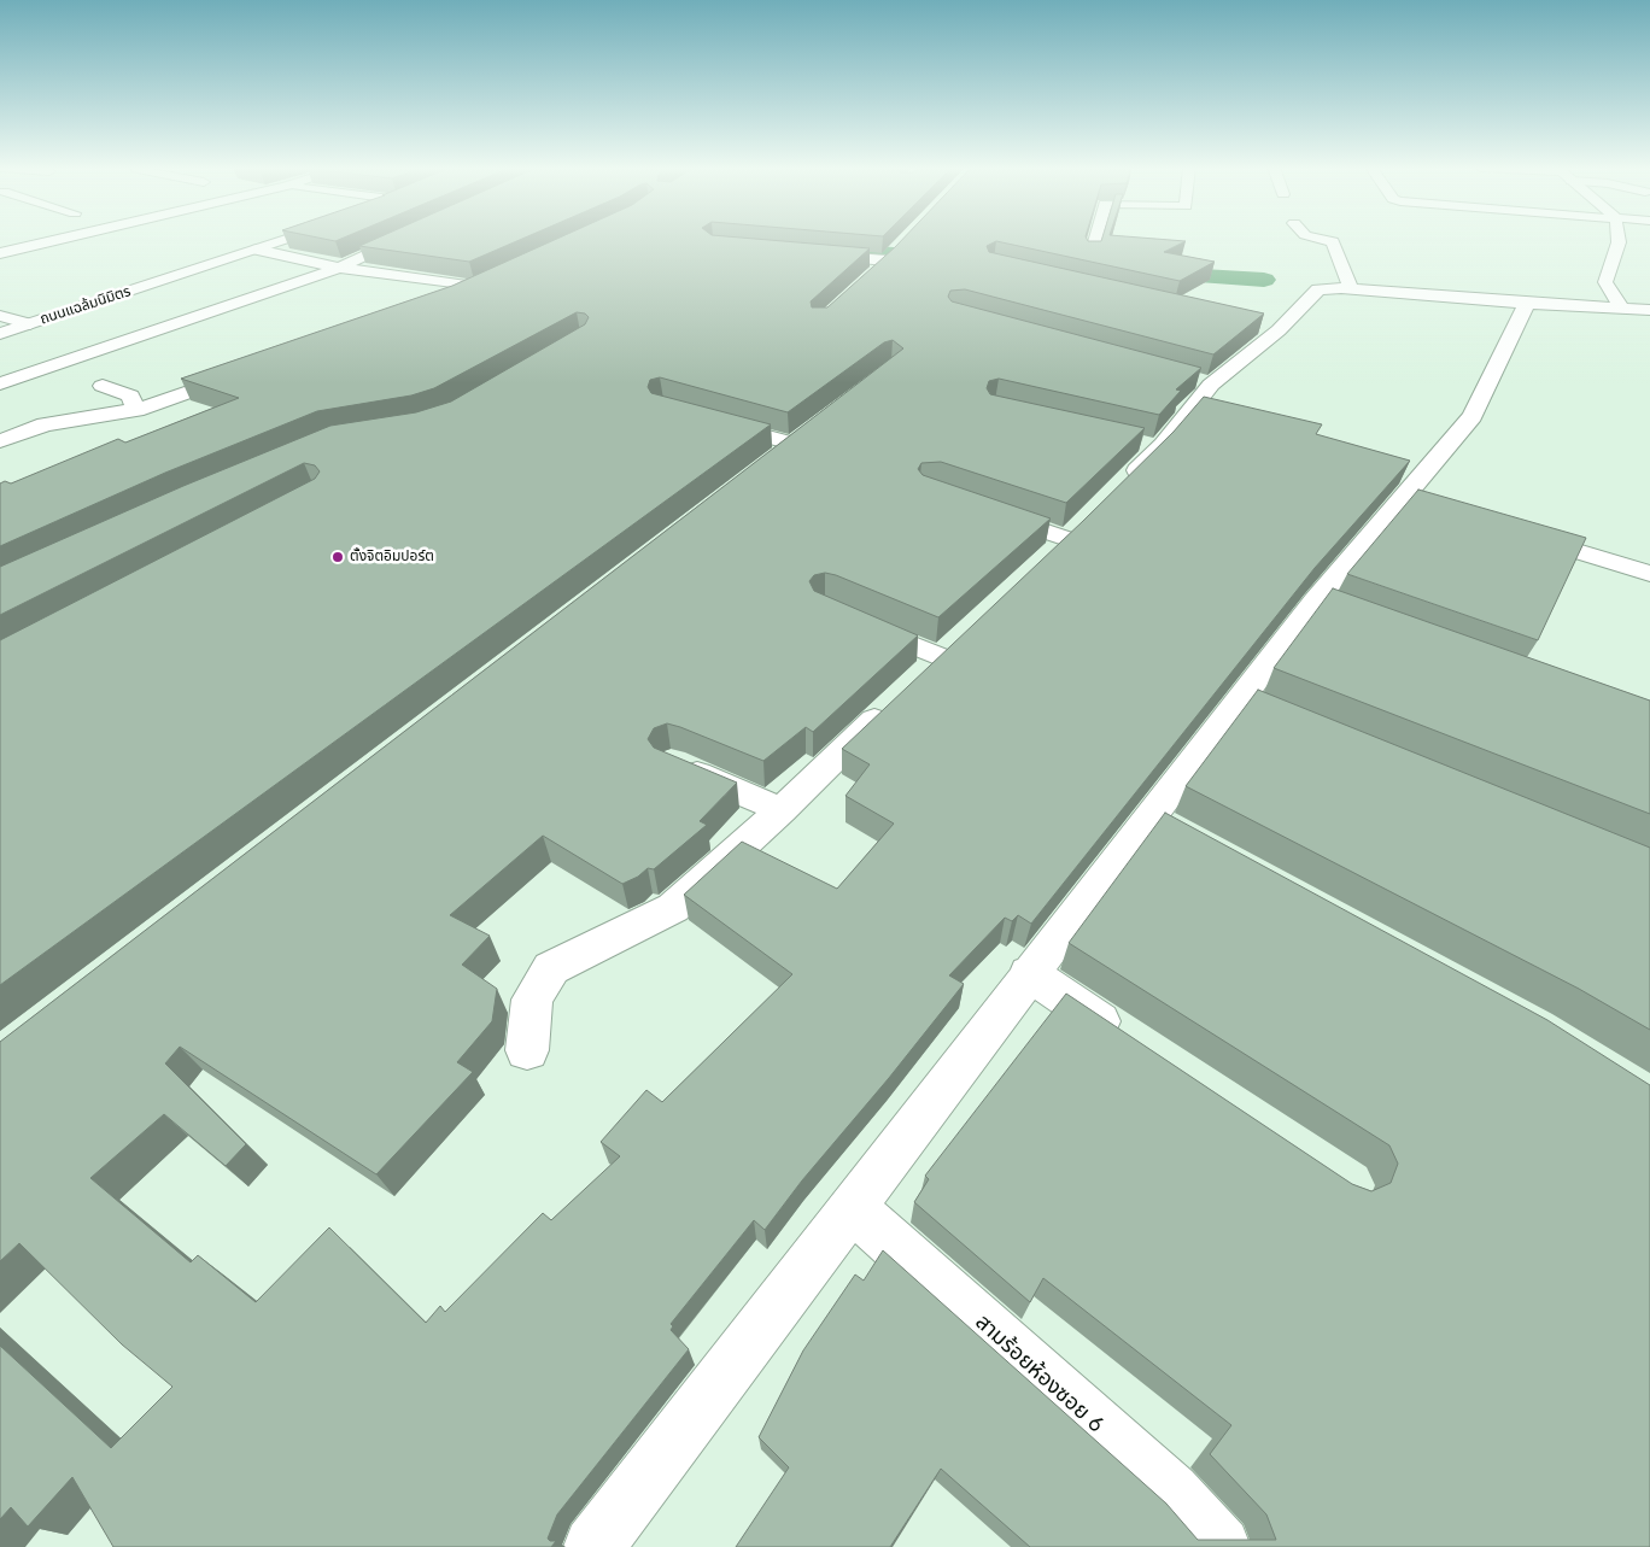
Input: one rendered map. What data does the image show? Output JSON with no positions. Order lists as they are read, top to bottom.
{
  "streets": {
    "street": ["ถนนแฉล้มนิมิตร", "สามร้อยห้องซอย 6"]
  },
  "places": ["ตั้งจิตอิมปอร์ต"]
}
